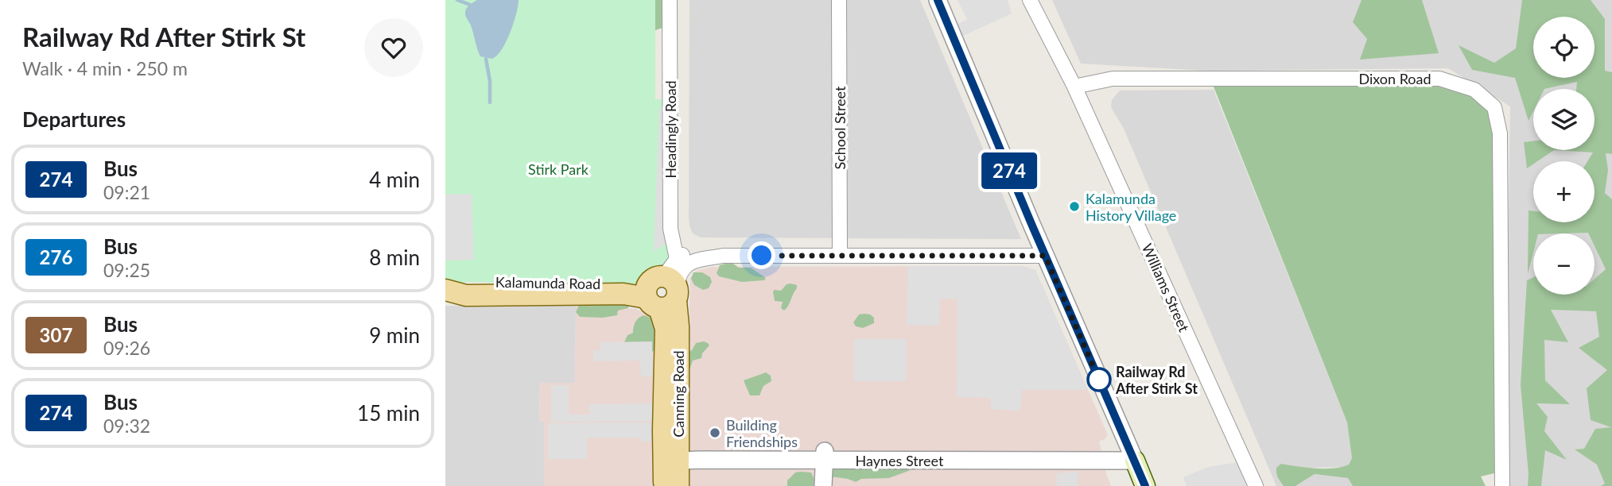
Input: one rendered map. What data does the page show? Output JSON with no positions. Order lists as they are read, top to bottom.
{
  "streets": {
    "main road": ["Kalamunda Road", "Canning Road"],
    "street": [
      "Dixon Road",
      "School Street",
      "Headingly Road",
      "Williams Street",
      "Haynes Street"
    ]
  },
  "crossings": [
    ["Dixon Road", "Williams Street"],
    ["Kalamunda Road", "Canning Road"],
    ["Canning Road", "Haynes Street"]
  ],
  "parks": ["Stirk Park"],
  "places": ["Kalamunda History Village", "Railway Rd After Stirk St", "Building Friendships"],
  "lines": ["bus line 274"],
  "page": {
    "heading": [
      ["Railway Rd After Stirk St", "Walk · 4 min · 250 m"],
      "Departures"
    ],
    "on_map": "274",
    "map_buttons": ["+", "−"],
    "list": [
      {
        "mark": "274",
        "name": "Bus",
        "note": "09:21",
        "value": "4 min"
      },
      {
        "mark": "276",
        "name": "Bus",
        "note": "09:25",
        "value": "8 min"
      },
      {
        "mark": "307",
        "name": "Bus",
        "note": "09:26",
        "value": "9 min"
      },
      {
        "mark": "274",
        "name": "Bus",
        "note": "09:32",
        "value": "15 min"
      }
    ]
  }
}
